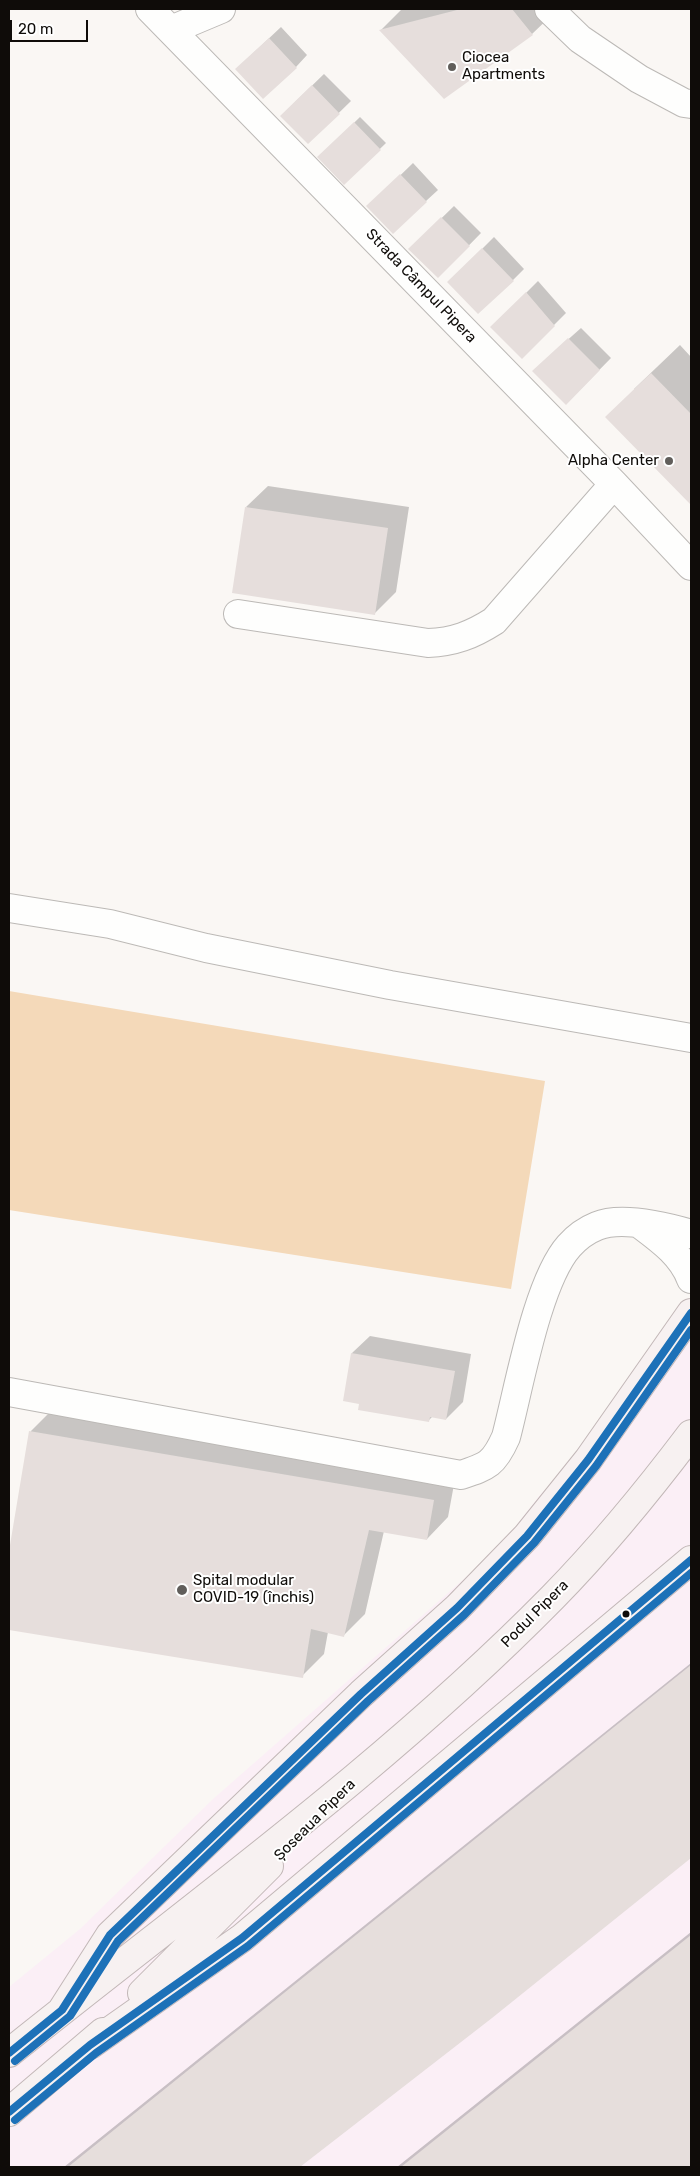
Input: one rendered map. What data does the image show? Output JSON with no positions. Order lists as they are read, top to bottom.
{
  "streets": {
    "main road": ["Podul Pipera", "Șoseaua Pipera"],
    "street": ["Strada Câmpul Pipera"]
  },
  "crossings": [
    ["Podul Pipera", "Șoseaua Pipera"]
  ],
  "places": ["Ciocea Apartments", "Alpha Center", "Spital modular COVID-19 (închis)"],
  "scale_bar": "20 m"
}
